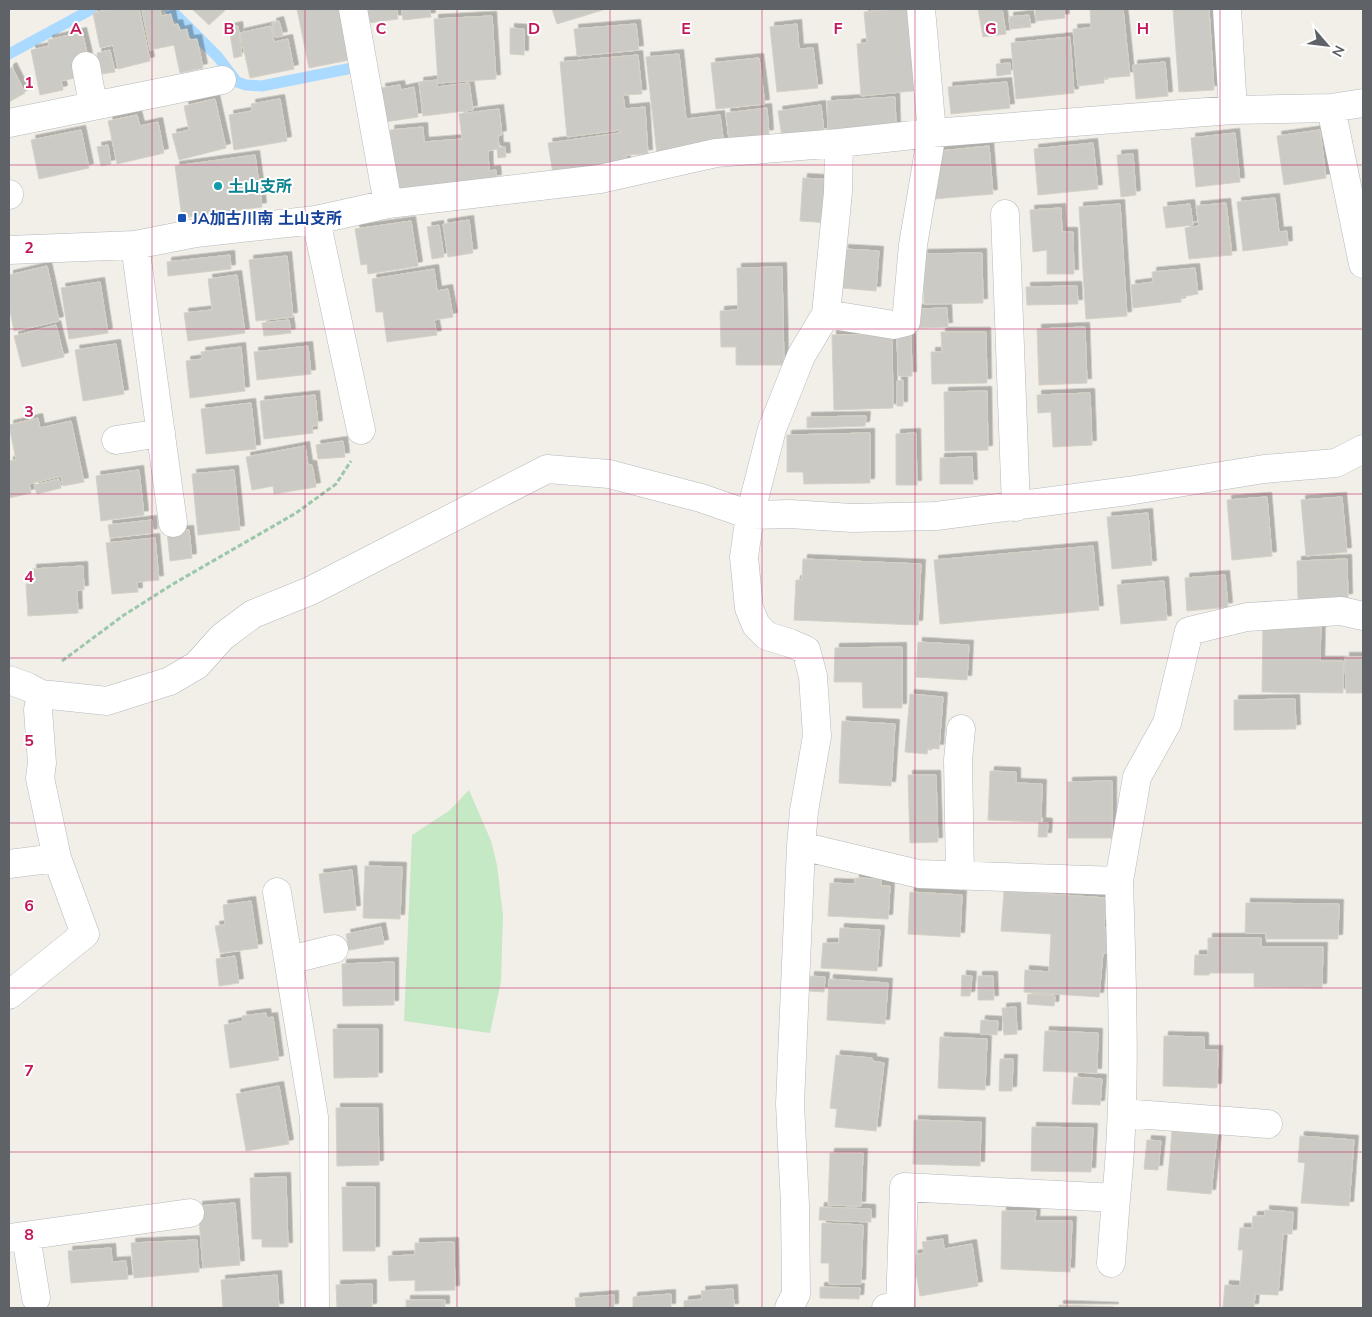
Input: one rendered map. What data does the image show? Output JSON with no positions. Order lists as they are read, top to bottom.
{
  "places": {
    "other": ["土山支所"],
    "transit": ["JA加古川南 土山支所"]
  },
  "north": "bottom right",
  "grid": {
    "columns": [
      "A",
      "B",
      "C",
      "D",
      "E",
      "F",
      "G",
      "H"
    ],
    "rows": [
      "1",
      "2",
      "3",
      "4",
      "5",
      "6",
      "7",
      "8"
    ]
  }
}
